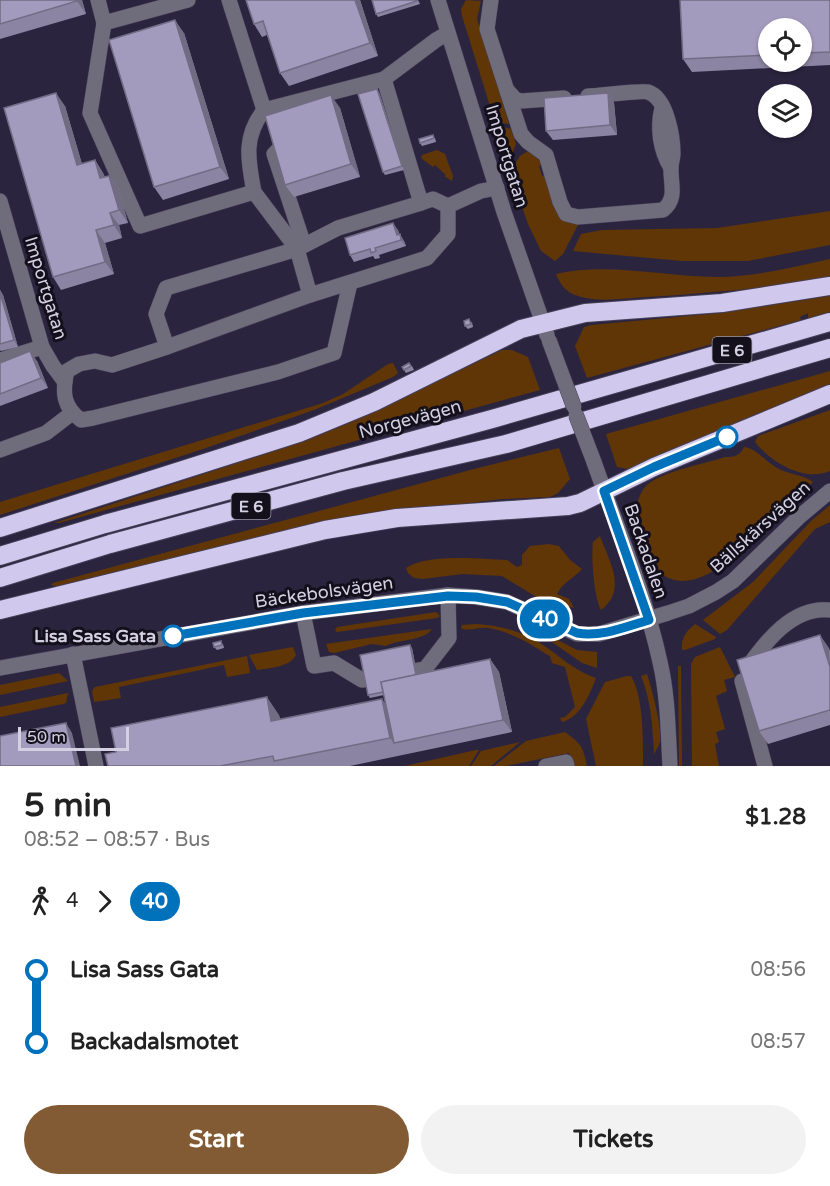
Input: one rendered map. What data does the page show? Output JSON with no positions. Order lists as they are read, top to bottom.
{
  "streets": {
    "highway": ["E 6", "Norgevägen"],
    "street": [
      "Importgatan",
      "Bällskärsvägen",
      "Backadalen",
      "Bäckebolsvägen"
    ]
  },
  "crossings": [
    ["Importgatan", "Backadalen"],
    ["Bällskärsvägen", "Backadalen"],
    ["Bällskärsvägen", "Bäckebolsvägen"],
    ["Backadalen", "Bäckebolsvägen"]
  ],
  "places": ["Lisa Sass Gata"],
  "lines": ["bus line 40"],
  "scale_bar": "50 m",
  "page": {
    "on_map": "40",
    "scale": "50 m",
    "heading": ["5 min", "08:52 – 08:57 · Bus", "$1.28"],
    "legs": ["4", "40"],
    "list": [
      {
        "name": "Lisa Sass Gata",
        "value": "08:56"
      },
      {
        "name": "Backadalsmotet",
        "value": "08:57"
      }
    ],
    "buttons": ["Start", "Tickets"]
  }
}
